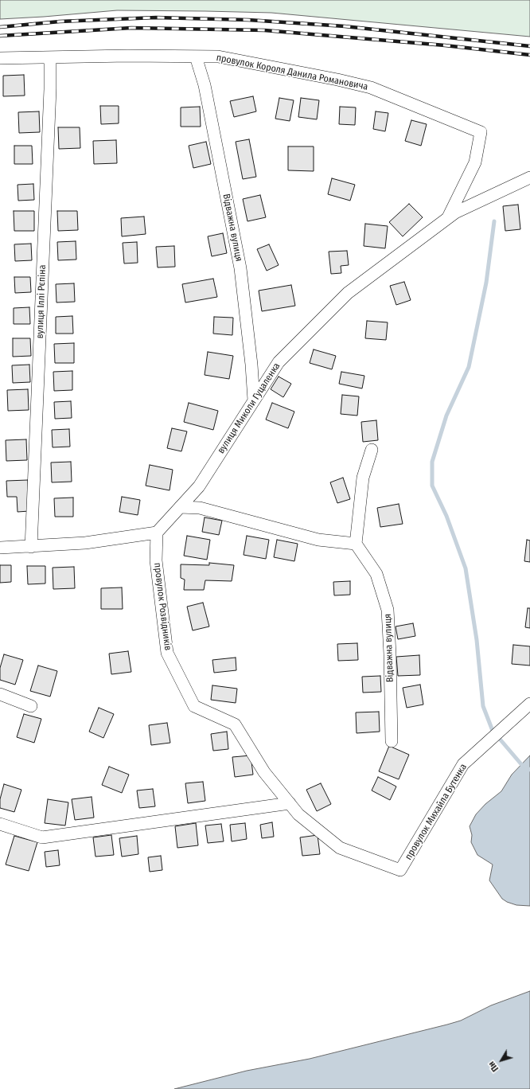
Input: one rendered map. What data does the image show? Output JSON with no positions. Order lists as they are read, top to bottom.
{
  "streets": {
    "street": [
      "провулок Короля Данила Романовича",
      "Відважна вулиця",
      "вулиця Іллі Рєпіна",
      "вулиця Миколи Гуцаленка",
      "провулок Розвідників",
      "провулок Михайла Бутенка"
    ]
  },
  "crossings": [
    ["провулок Короля Данила Романовича", "Відважна вулиця"],
    ["провулок Короля Данила Романовича", "вулиця Іллі Рєпіна"],
    ["провулок Короля Данила Романовича", "вулиця Миколи Гуцаленка"],
    ["Відважна вулиця", "вулиця Миколи Гуцаленка"],
    ["вулиця Миколи Гуцаленка", "провулок Розвідників"],
    ["провулок Розвідників", "провулок Михайла Бутенка"]
  ],
  "north": "bottom left"
}
